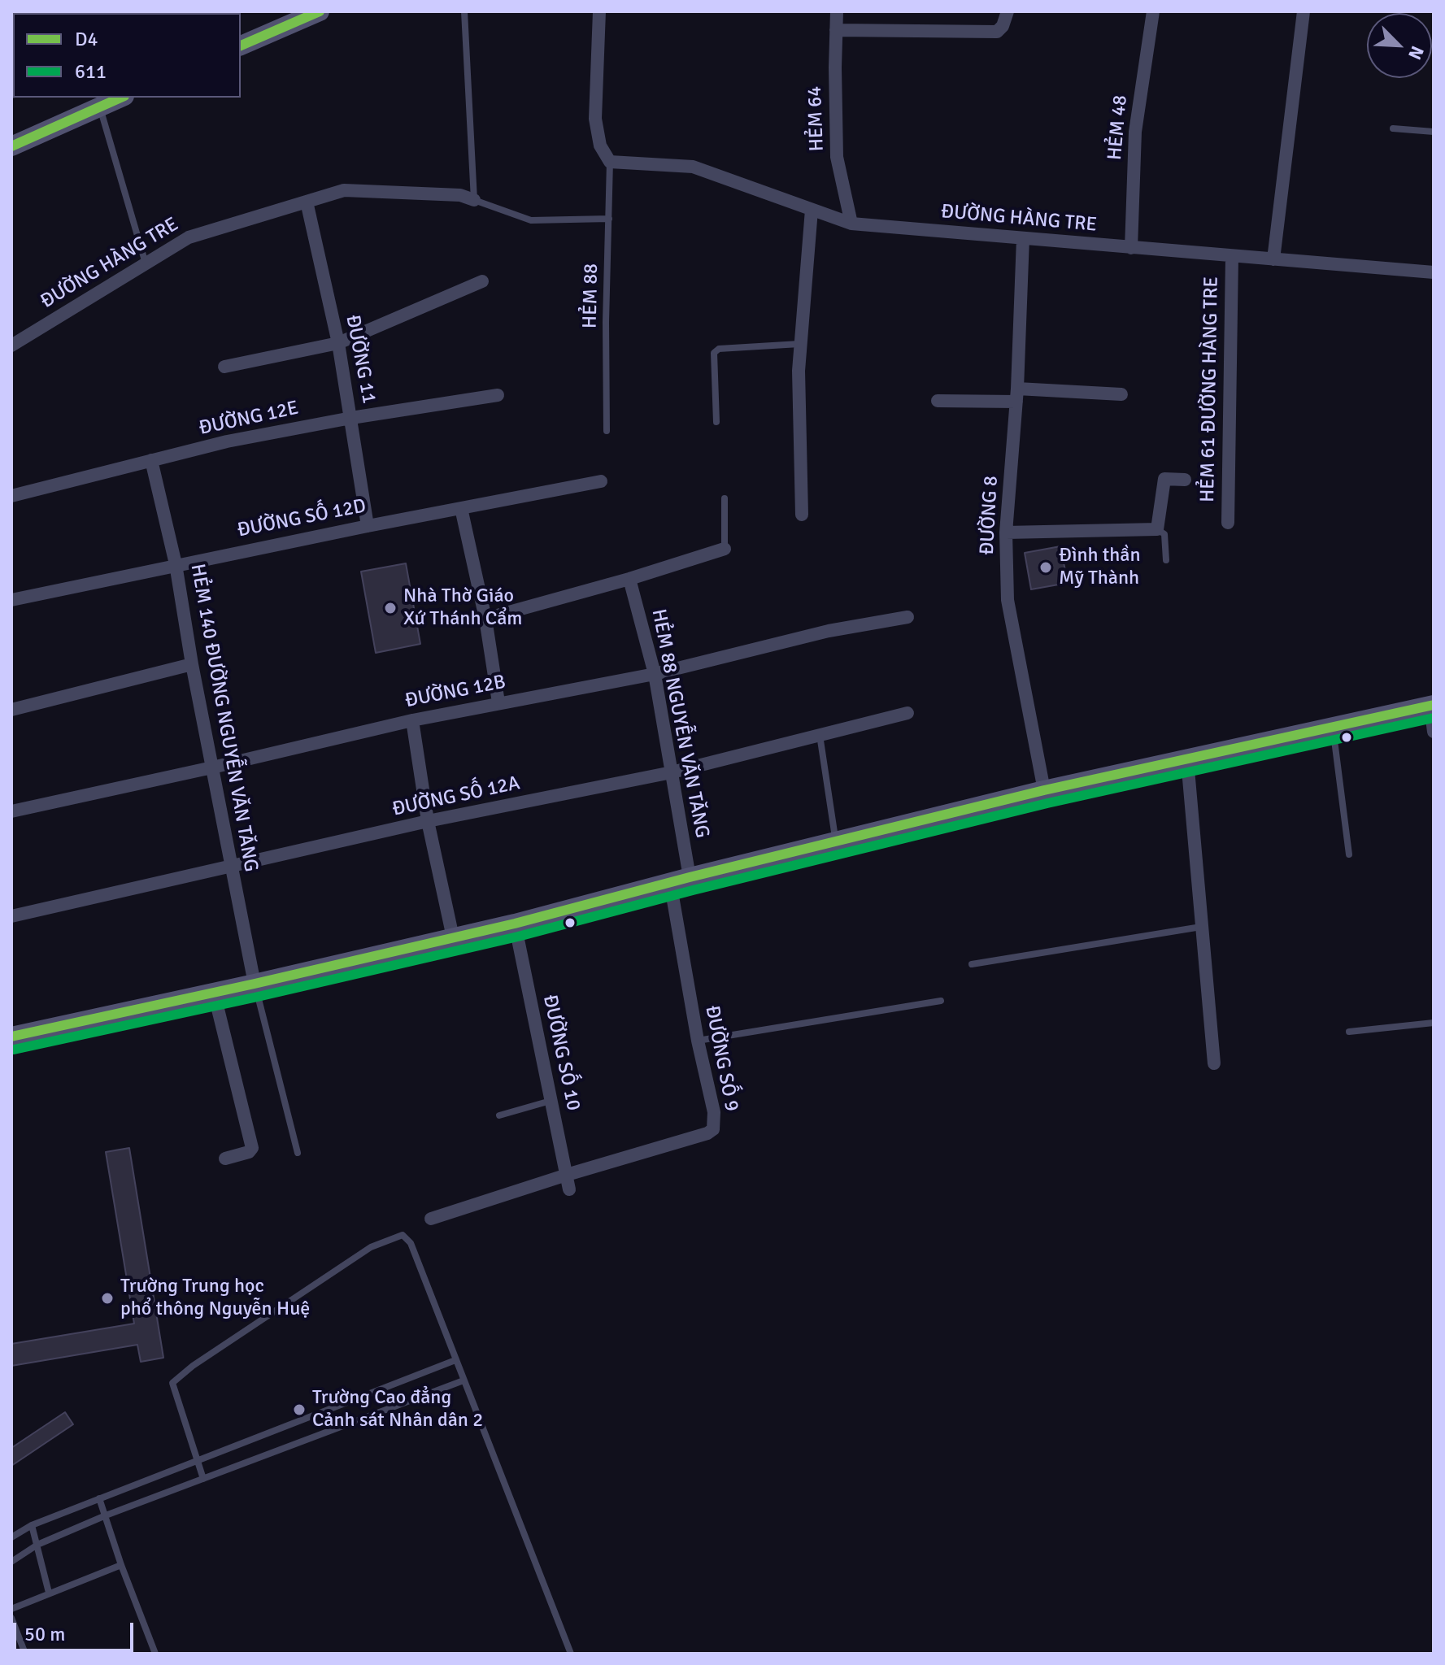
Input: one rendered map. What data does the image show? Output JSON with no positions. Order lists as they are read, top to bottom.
{
  "streets": {
    "street": [
      "HẺM 64",
      "HẺM 48",
      "ĐƯỜNG HÀNG TRE",
      "ĐƯỜNG 11",
      "HẺM 61 ĐƯỜNG HÀNG TRE",
      "ĐƯỜNG 12E",
      "ĐƯỜNG 8",
      "ĐƯỜNG SỐ 12D",
      "ĐƯỜNG 12B",
      "HẺM 140 ĐƯỜNG NGUYỄN VĂN TĂNG",
      "HẺM 88 NGUYỄN VĂN TĂNG",
      "ĐƯỜNG SỐ 12A",
      "ĐƯỜNG SỐ 10",
      "ĐƯỜNG SỐ 9"
    ],
    "lane": ["HẺM 88"]
  },
  "crossings": [
    ["HẺM 64", "ĐƯỜNG HÀNG TRE"],
    ["HẺM 48", "ĐƯỜNG HÀNG TRE"],
    ["ĐƯỜNG HÀNG TRE", "HẺM 88"],
    ["ĐƯỜNG HÀNG TRE", "ĐƯỜNG 11"],
    ["ĐƯỜNG HÀNG TRE", "HẺM 61 ĐƯỜNG HÀNG TRE"],
    ["ĐƯỜNG HÀNG TRE", "ĐƯỜNG 8"],
    ["ĐƯỜNG 11", "ĐƯỜNG 12E"],
    ["ĐƯỜNG 11", "ĐƯỜNG SỐ 12D"],
    ["ĐƯỜNG 12E", "HẺM 140 ĐƯỜNG NGUYỄN VĂN TĂNG"],
    ["ĐƯỜNG SỐ 12D", "HẺM 140 ĐƯỜNG NGUYỄN VĂN TĂNG"],
    ["ĐƯỜNG 12B", "HẺM 140 ĐƯỜNG NGUYỄN VĂN TĂNG"],
    ["ĐƯỜNG 12B", "HẺM 88 NGUYỄN VĂN TĂNG"],
    ["HẺM 140 ĐƯỜNG NGUYỄN VĂN TĂNG", "ĐƯỜNG SỐ 12A"],
    ["HẺM 88 NGUYỄN VĂN TĂNG", "ĐƯỜNG SỐ 12A"],
    ["HẺM 88 NGUYỄN VĂN TĂNG", "ĐƯỜNG SỐ 9"],
    ["ĐƯỜNG SỐ 10", "ĐƯỜNG SỐ 9"]
  ],
  "places": [
    "Đình thần Mỹ Thành",
    "Nhà Thờ Giáo Xứ Thánh Cẩm",
    "Trường Trung học phổ thông Nguyễn Huệ",
    "Trường Cao đẳng Cảnh sát Nhân dân 2"
  ],
  "lines": ["transit line D4", "transit line 611"],
  "legend": ["D4", "611"],
  "scale_bar": "50 m",
  "north": "bottom right"
}
